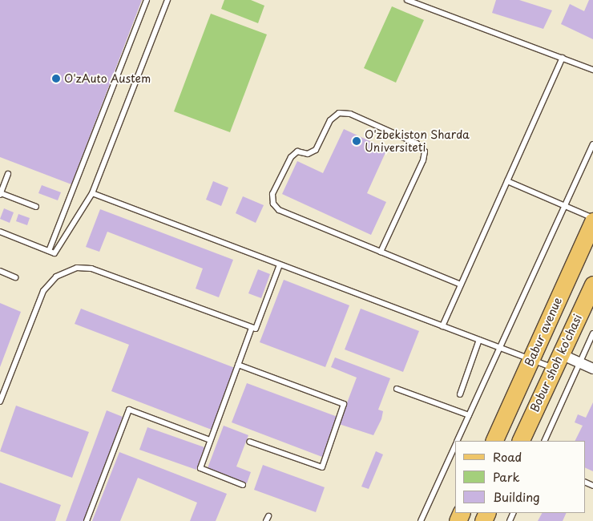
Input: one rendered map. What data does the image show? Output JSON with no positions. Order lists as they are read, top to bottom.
{
  "streets": {
    "main road": ["Babur avenue", "Bobur shoh ko'chasi"]
  },
  "places": ["O'zAuto Austem", "O'zbekiston Sharda Universiteti"],
  "legend": ["Road", "Park", "Building"]
}
